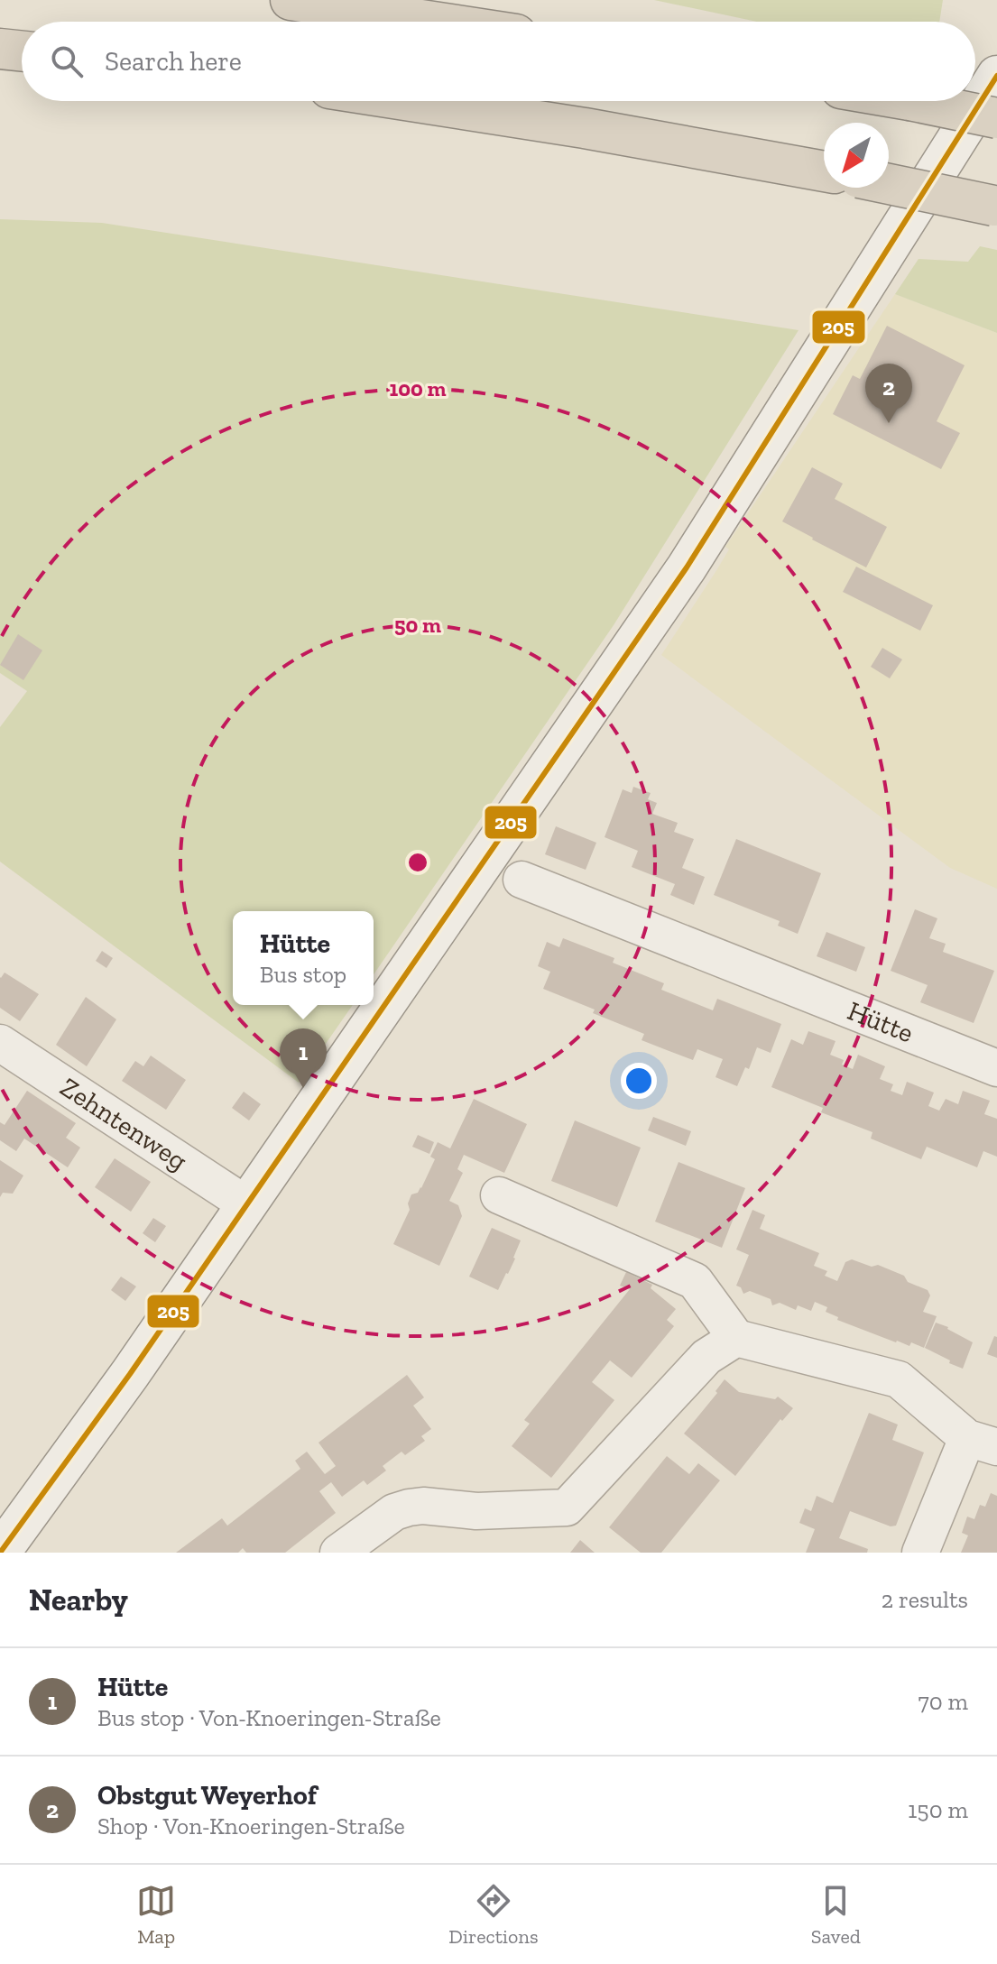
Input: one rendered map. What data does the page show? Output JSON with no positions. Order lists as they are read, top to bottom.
{
  "streets": {
    "street": ["Hütte", "Zehntenweg"]
  },
  "lines": ["transit line 205"],
  "north": "bottom left",
  "page": {
    "search": "Search here",
    "pins": ["2", "1"],
    "popup": ["Hütte", "Bus stop"],
    "heading": ["Nearby", "2 results"],
    "list": [
      {
        "mark": "1",
        "name": "Hütte",
        "note": "Bus stop · Von-Knoeringen-Straße",
        "value": "70 m"
      },
      {
        "mark": "2",
        "name": "Obstgut Weyerhof",
        "note": "Shop · Von-Knoeringen-Straße",
        "value": "150 m"
      }
    ],
    "nav": ["Map", "Directions", "Saved"]
  },
  "rings": ["100 m", "50 m"]
}
